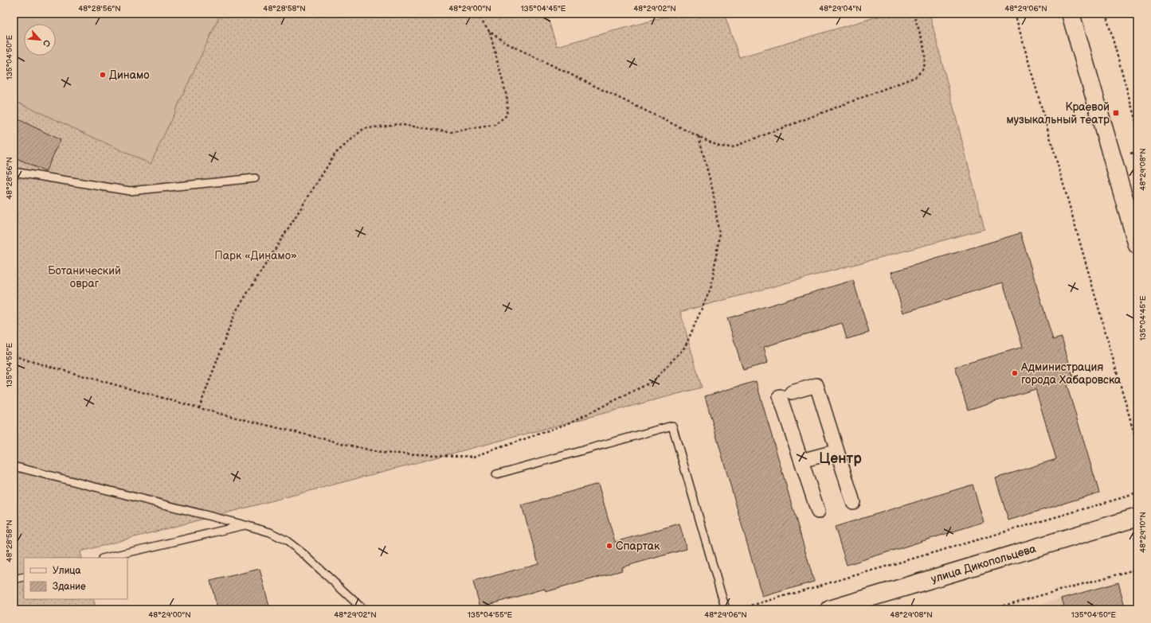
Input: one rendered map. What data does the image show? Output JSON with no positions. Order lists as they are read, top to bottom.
{
  "streets": {
    "main road": ["улица Дикопольцева"]
  },
  "districts": ["Центр"],
  "parks": ["Парк «Динамо»", "Ботанический овраг"],
  "places": {
    "other": ["Динамо", "Администрация города Хабаровска", "Спартак"],
    "transit": ["Краевой музыкальный театр"]
  },
  "legend": ["Улица", "Здание"],
  "north": "bottom right",
  "coordinates": [
    "48°28'56\"N",
    "48°28'58\"N",
    "48°29'00\"N",
    "135°04'45\"E",
    "48°29'02\"N",
    "48°29'04\"N",
    "48°29'06\"N",
    "135°04'50\"E",
    "48°29'08\"N",
    "135°04'55\"E",
    "48°29'10\"N"
  ]
}
